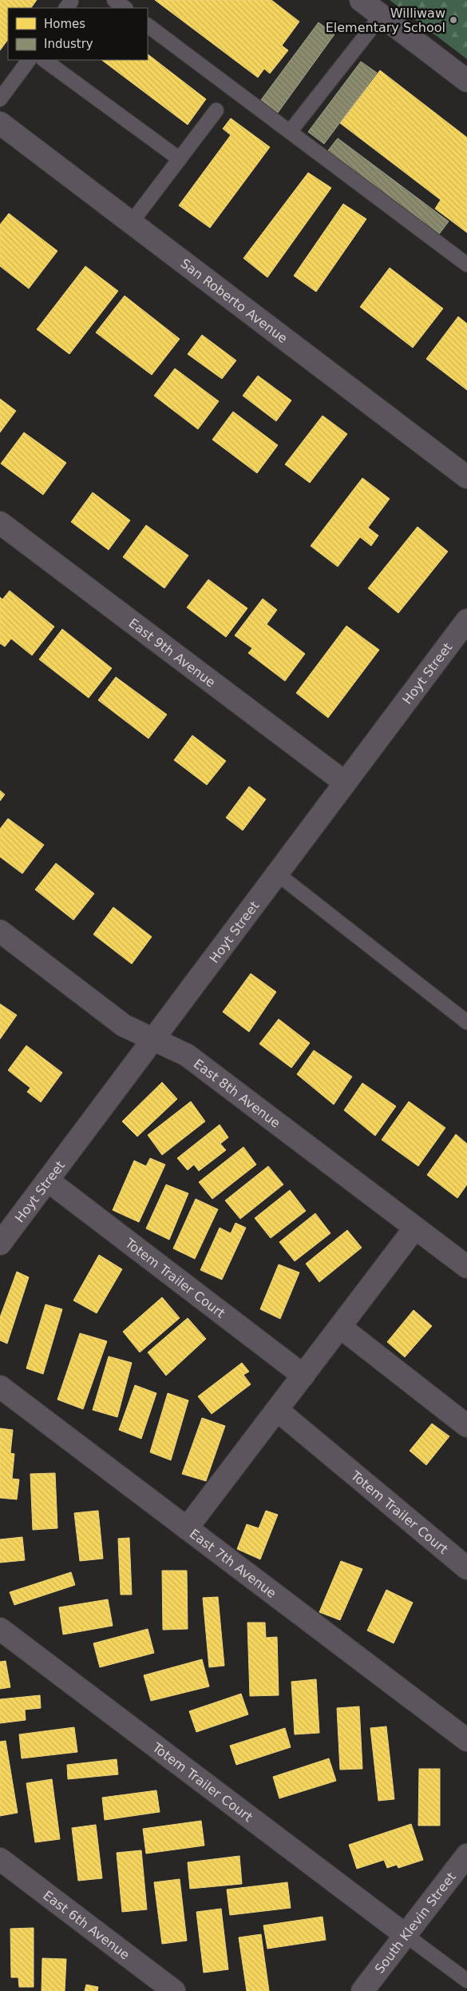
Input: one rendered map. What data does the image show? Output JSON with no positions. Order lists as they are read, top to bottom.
{
  "streets": {
    "street": [
      "San Roberto Avenue",
      "East 9th Avenue",
      "Hoyt Street",
      "East 8th Avenue",
      "Totem Trailer Court",
      "East 7th Avenue",
      "South Klevin Street",
      "East 6th Avenue"
    ]
  },
  "crossings": [
    ["East 9th Avenue", "Hoyt Street"],
    ["Hoyt Street", "East 8th Avenue"],
    ["Hoyt Street", "Totem Trailer Court"],
    ["Totem Trailer Court", "South Klevin Street"]
  ],
  "places": ["Williwaw Elementary School"],
  "legend": ["Homes", "Industry"]
}
